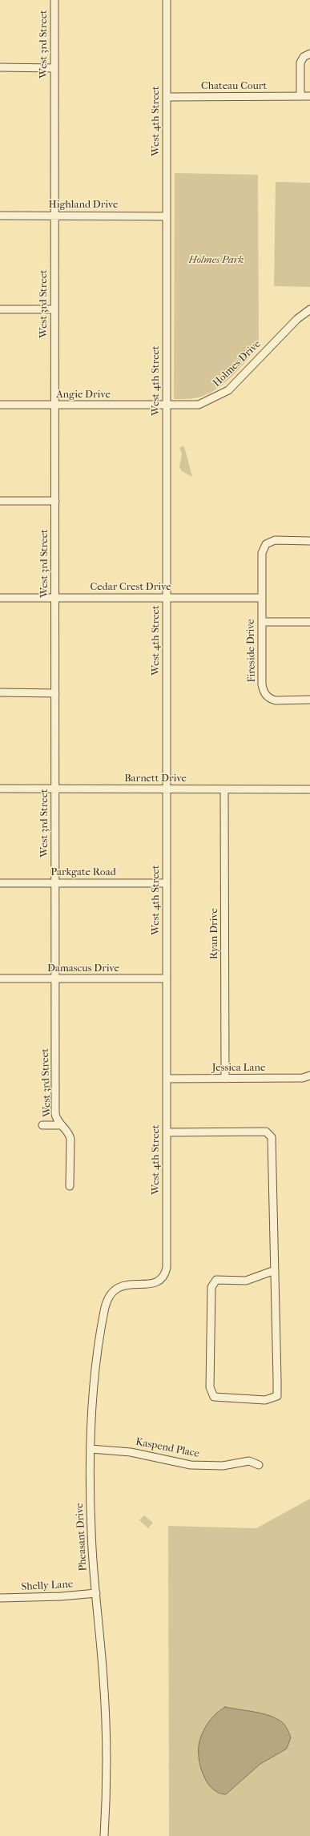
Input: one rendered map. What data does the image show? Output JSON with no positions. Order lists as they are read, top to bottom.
{
  "streets": {
    "street": [
      "West 3rd Street",
      "Chateau Court",
      "West 4th Street",
      "Highland Drive",
      "Holmes Drive",
      "Angie Drive",
      "Cedar Crest Drive",
      "Fireside Drive",
      "Barnett Drive",
      "Parkgate Road",
      "Ryan Drive",
      "Damascus Drive",
      "Jessica Lane",
      "Kaspend Place",
      "Pheasant Drive",
      "Shelly Lane"
    ]
  },
  "crossings": [
    ["West 3rd Street", "Highland Drive"],
    ["West 3rd Street", "Angie Drive"],
    ["West 3rd Street", "Cedar Crest Drive"],
    ["West 3rd Street", "Barnett Drive"],
    ["West 3rd Street", "Parkgate Road"],
    ["West 3rd Street", "Damascus Drive"],
    ["Chateau Court", "West 4th Street"],
    ["West 4th Street", "Highland Drive"],
    ["West 4th Street", "Holmes Drive"],
    ["West 4th Street", "Angie Drive"],
    ["West 4th Street", "Cedar Crest Drive"],
    ["West 4th Street", "Barnett Drive"],
    ["West 4th Street", "Parkgate Road"],
    ["West 4th Street", "Damascus Drive"],
    ["West 4th Street", "Jessica Lane"],
    ["West 4th Street", "Pheasant Drive"],
    ["Holmes Drive", "Angie Drive"],
    ["Cedar Crest Drive", "Fireside Drive"],
    ["Barnett Drive", "Ryan Drive"],
    ["Ryan Drive", "Jessica Lane"],
    ["Kaspend Place", "Pheasant Drive"],
    ["Pheasant Drive", "Shelly Lane"]
  ],
  "parks": ["Holmes Park"]
}
